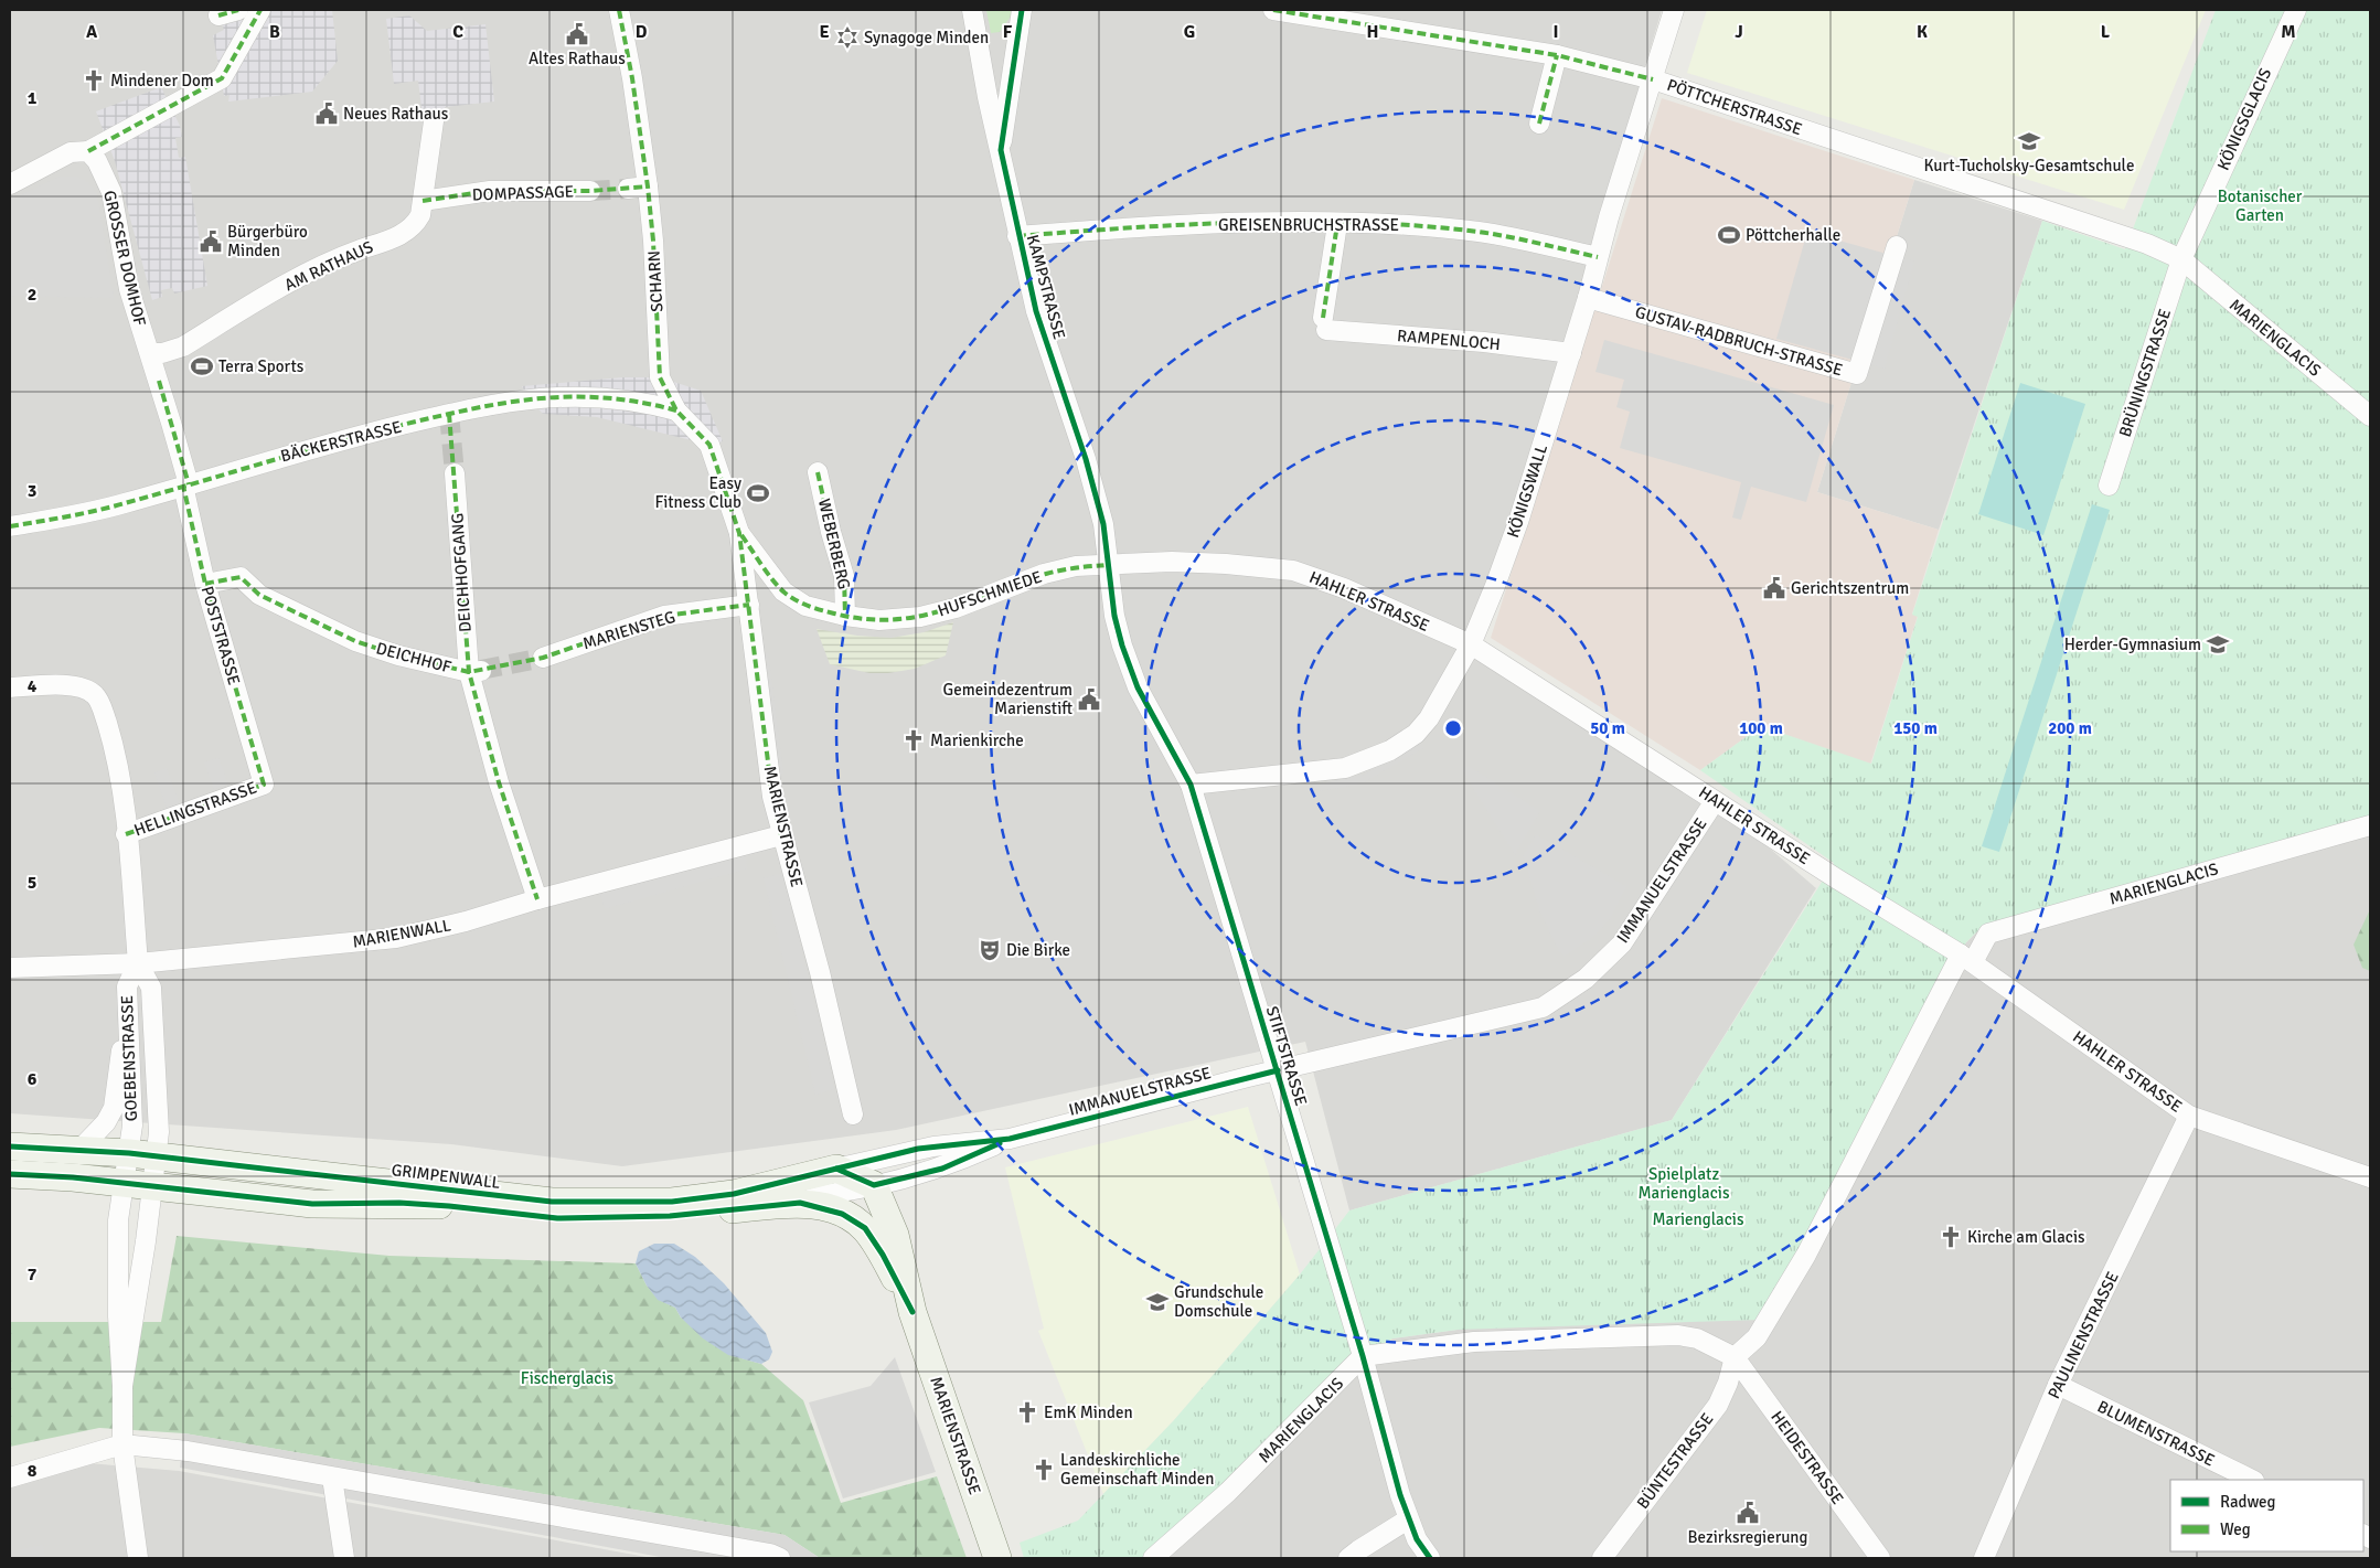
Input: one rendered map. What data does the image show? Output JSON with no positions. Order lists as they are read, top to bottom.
{
  "streets": {
    "street": [
      "PÖTTCHERSTRASSE",
      "KÖNIGSGLACIS",
      "DOMPASSAGE",
      "GREISENBRUCHSTRASSE",
      "GROSSER DOMHOF",
      "AM RATHAUS",
      "SCHARN",
      "KAMPSTRASSE",
      "MARIENGLACIS",
      "RAMPENLOCH",
      "GUSTAV-RADBRUCH-STRASSE",
      "BRÜNINGSTRASSE",
      "BÄCKERSTRASSE",
      "KÖNIGSWALL",
      "WEBERBERG",
      "DEICHHOFGANG",
      "HUFSCHMIEDE",
      "HAHLER STRASSE",
      "MARIENSTEG",
      "POSTSTRASSE",
      "DEICHHOF",
      "HELLINGSTRASSE",
      "MARIENSTRASSE",
      "IMMANUELSTRASSE",
      "MARIENWALL",
      "STIFTSTRASSE",
      "GOEBENSTRASSE",
      "GRIMPENWALL",
      "PAULINENSTRASSE",
      "BLUMENSTRASSE",
      "HEIDESTRASSE",
      "BÜNTESTRASSE"
    ]
  },
  "crossings": [
    ["PÖTTCHERSTRASSE", "KÖNIGSGLACIS"],
    ["PÖTTCHERSTRASSE", "MARIENGLACIS"],
    ["PÖTTCHERSTRASSE", "BRÜNINGSTRASSE"],
    ["PÖTTCHERSTRASSE", "KÖNIGSWALL"],
    ["KÖNIGSGLACIS", "MARIENGLACIS"],
    ["KÖNIGSGLACIS", "BRÜNINGSTRASSE"],
    ["DOMPASSAGE", "AM RATHAUS"],
    ["GREISENBRUCHSTRASSE", "KAMPSTRASSE"],
    ["GREISENBRUCHSTRASSE", "RAMPENLOCH"],
    ["GREISENBRUCHSTRASSE", "KÖNIGSWALL"],
    ["GROSSER DOMHOF", "AM RATHAUS"],
    ["GROSSER DOMHOF", "BÄCKERSTRASSE"],
    ["GROSSER DOMHOF", "POSTSTRASSE"],
    ["SCHARN", "BÄCKERSTRASSE"],
    ["SCHARN", "HUFSCHMIEDE"],
    ["SCHARN", "MARIENSTRASSE"],
    ["KAMPSTRASSE", "HUFSCHMIEDE"],
    ["KAMPSTRASSE", "HAHLER STRASSE"],
    ["KAMPSTRASSE", "STIFTSTRASSE"],
    ["MARIENGLACIS", "BRÜNINGSTRASSE"],
    ["MARIENGLACIS", "HAHLER STRASSE"],
    ["MARIENGLACIS", "STIFTSTRASSE"],
    ["MARIENGLACIS", "HEIDESTRASSE"],
    ["MARIENGLACIS", "BÜNTESTRASSE"],
    ["RAMPENLOCH", "KÖNIGSWALL"],
    ["GUSTAV-RADBRUCH-STRASSE", "KÖNIGSWALL"],
    ["BÄCKERSTRASSE", "POSTSTRASSE"],
    ["KÖNIGSWALL", "HAHLER STRASSE"],
    ["KÖNIGSWALL", "STIFTSTRASSE"],
    ["WEBERBERG", "HUFSCHMIEDE"],
    ["DEICHHOFGANG", "DEICHHOF"],
    ["HUFSCHMIEDE", "HAHLER STRASSE"],
    ["HUFSCHMIEDE", "MARIENSTRASSE"],
    ["HUFSCHMIEDE", "STIFTSTRASSE"],
    ["HAHLER STRASSE", "IMMANUELSTRASSE"],
    ["HAHLER STRASSE", "STIFTSTRASSE"],
    ["HAHLER STRASSE", "PAULINENSTRASSE"],
    ["MARIENSTEG", "MARIENSTRASSE"],
    ["POSTSTRASSE", "DEICHHOF"],
    ["POSTSTRASSE", "HELLINGSTRASSE"],
    ["DEICHHOF", "MARIENWALL"],
    ["HELLINGSTRASSE", "MARIENWALL"],
    ["HELLINGSTRASSE", "GOEBENSTRASSE"],
    ["MARIENSTRASSE", "IMMANUELSTRASSE"],
    ["MARIENSTRASSE", "MARIENWALL"],
    ["MARIENSTRASSE", "GRIMPENWALL"],
    ["IMMANUELSTRASSE", "STIFTSTRASSE"],
    ["IMMANUELSTRASSE", "GRIMPENWALL"],
    ["MARIENWALL", "GOEBENSTRASSE"],
    ["GOEBENSTRASSE", "GRIMPENWALL"],
    ["PAULINENSTRASSE", "BLUMENSTRASSE"],
    ["HEIDESTRASSE", "BÜNTESTRASSE"]
  ],
  "parks": [
    "Botanischer Garten",
    "Spielplatz Marienglacis",
    "Marienglacis",
    "Fischerglacis"
  ],
  "places": {
    "public building": [
      "Altes Rathaus",
      "Neues Rathaus",
      "Bürgerbüro Minden",
      "Gerichtszentrum",
      "Gemeindezentrum Marienstift",
      "Bezirksregierung"
    ],
    "synagogue": ["Synagoge Minden"],
    "church": [
      "Mindener Dom",
      "Marienkirche",
      "Kirche am Glacis",
      "EmK Minden",
      "Landeskirchliche Gemeinschaft Minden"
    ],
    "school or university": ["Kurt-Tucholsky-Gesamtschule", "Herder-Gymnasium", "Grundschule Domschule"],
    "sports": ["Pöttcherhalle", "Terra Sports", "Easy Fitness Club"],
    "theatre": ["Die Birke"]
  },
  "legend": ["Radweg", "Weg"],
  "grid": {
    "columns": [
      "A",
      "B",
      "C",
      "D",
      "E",
      "F",
      "G",
      "H",
      "I",
      "J",
      "K",
      "L",
      "M"
    ],
    "rows": [
      "1",
      "2",
      "3",
      "4",
      "5",
      "6",
      "7",
      "8"
    ]
  },
  "rings": [
    "50 m",
    "100 m",
    "150 m",
    "200 m"
  ]
}
